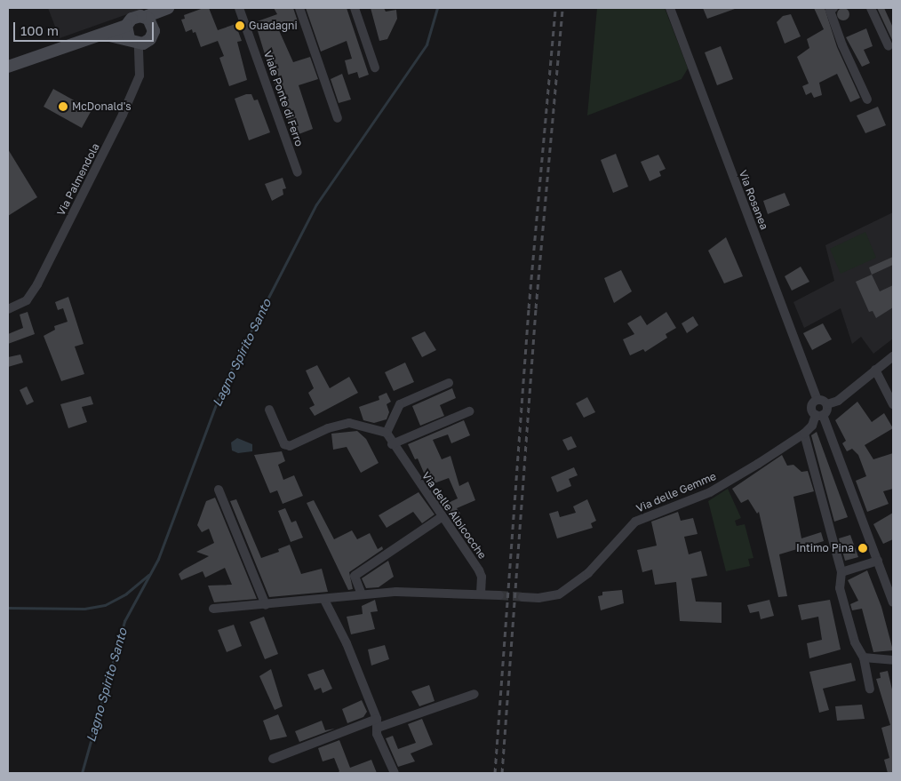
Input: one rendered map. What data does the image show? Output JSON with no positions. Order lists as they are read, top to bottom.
{
  "streets": {
    "street": [
      "Viale Ponte di Ferro",
      "Via Palmendola",
      "Via Rosanea",
      "Via delle Gemme",
      "Via delle Albicocche"
    ]
  },
  "water": ["Lagno Spirito Santo"],
  "places": ["Guadagni", "McDonald's", "Intimo Pina"],
  "scale_bar": "100 m"
}
